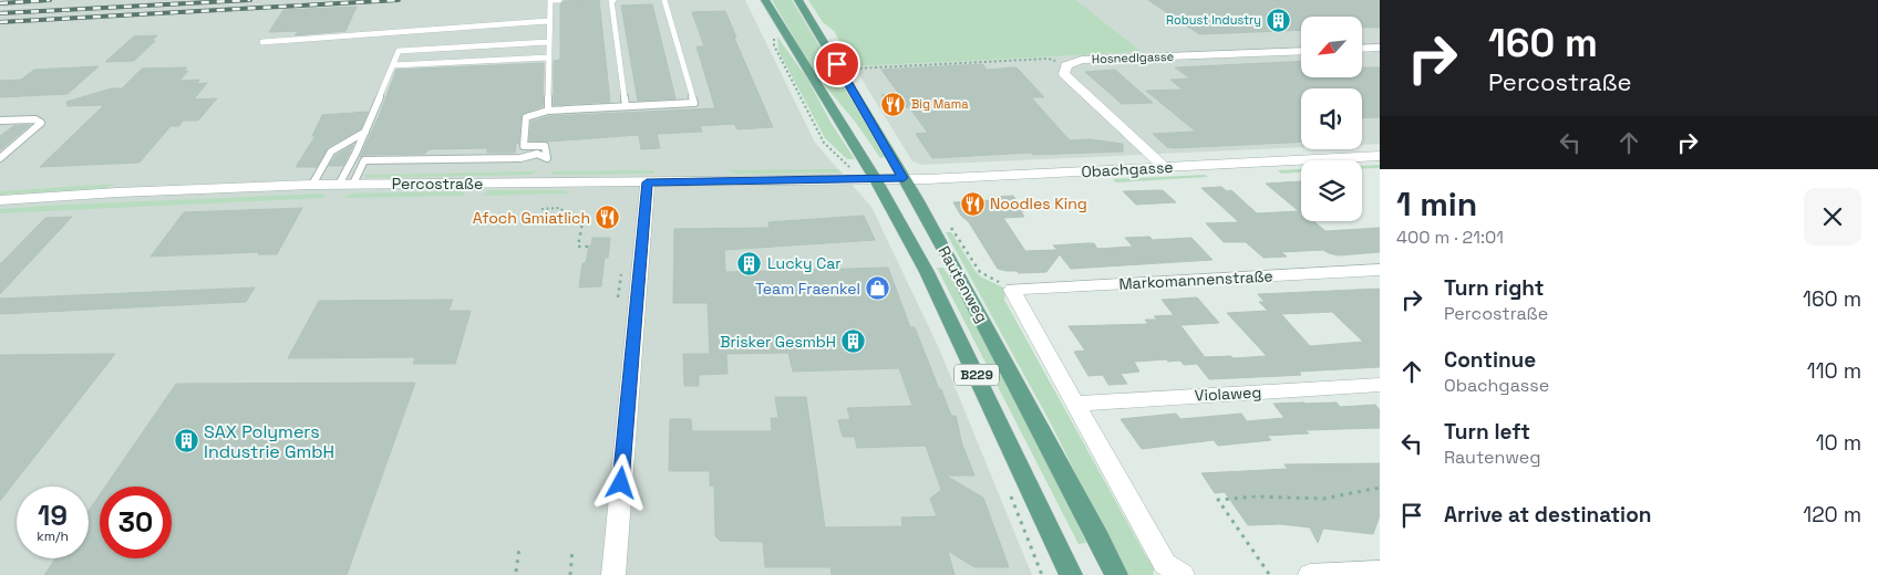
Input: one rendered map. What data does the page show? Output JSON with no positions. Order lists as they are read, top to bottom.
{
  "streets": {
    "main road": ["Rautenweg", "B229"],
    "street": [
      "Hosnedlgasse",
      "Obachgasse",
      "Percostraße",
      "Markomannenstraße",
      "Violaweg"
    ]
  },
  "crossings": [
    ["Hosnedlgasse", "Obachgasse"],
    ["Obachgasse", "Percostraße"],
    ["Obachgasse", "Rautenweg"],
    ["Percostraße", "Rautenweg"]
  ],
  "places": {
    "building": [
      "Robust Industry",
      "Lucky Car",
      "Brisker GesmbH",
      "SAX Polymers Industrie GmbH"
    ],
    "restaurant": ["Big Mama", "Noodles King", "Afoch Gmiatlich"],
    "shop": ["Team Fraenkel"]
  },
  "north": "bottom left",
  "page": {
    "turn": ["160 m", "Percostraße"],
    "heading": ["1 min", "400 m · 21:01"],
    "list": [
      {
        "name": "Turn right",
        "note": "Percostraße",
        "value": "160 m"
      },
      {
        "name": "Continue",
        "note": "Obachgasse",
        "value": "110 m"
      },
      {
        "name": "Turn left",
        "note": "Rautenweg",
        "value": "10 m"
      },
      {
        "name": "Arrive at destination",
        "value": "120 m"
      }
    ],
    "speed": "19 km/h",
    "limit": "30"
  }
}
